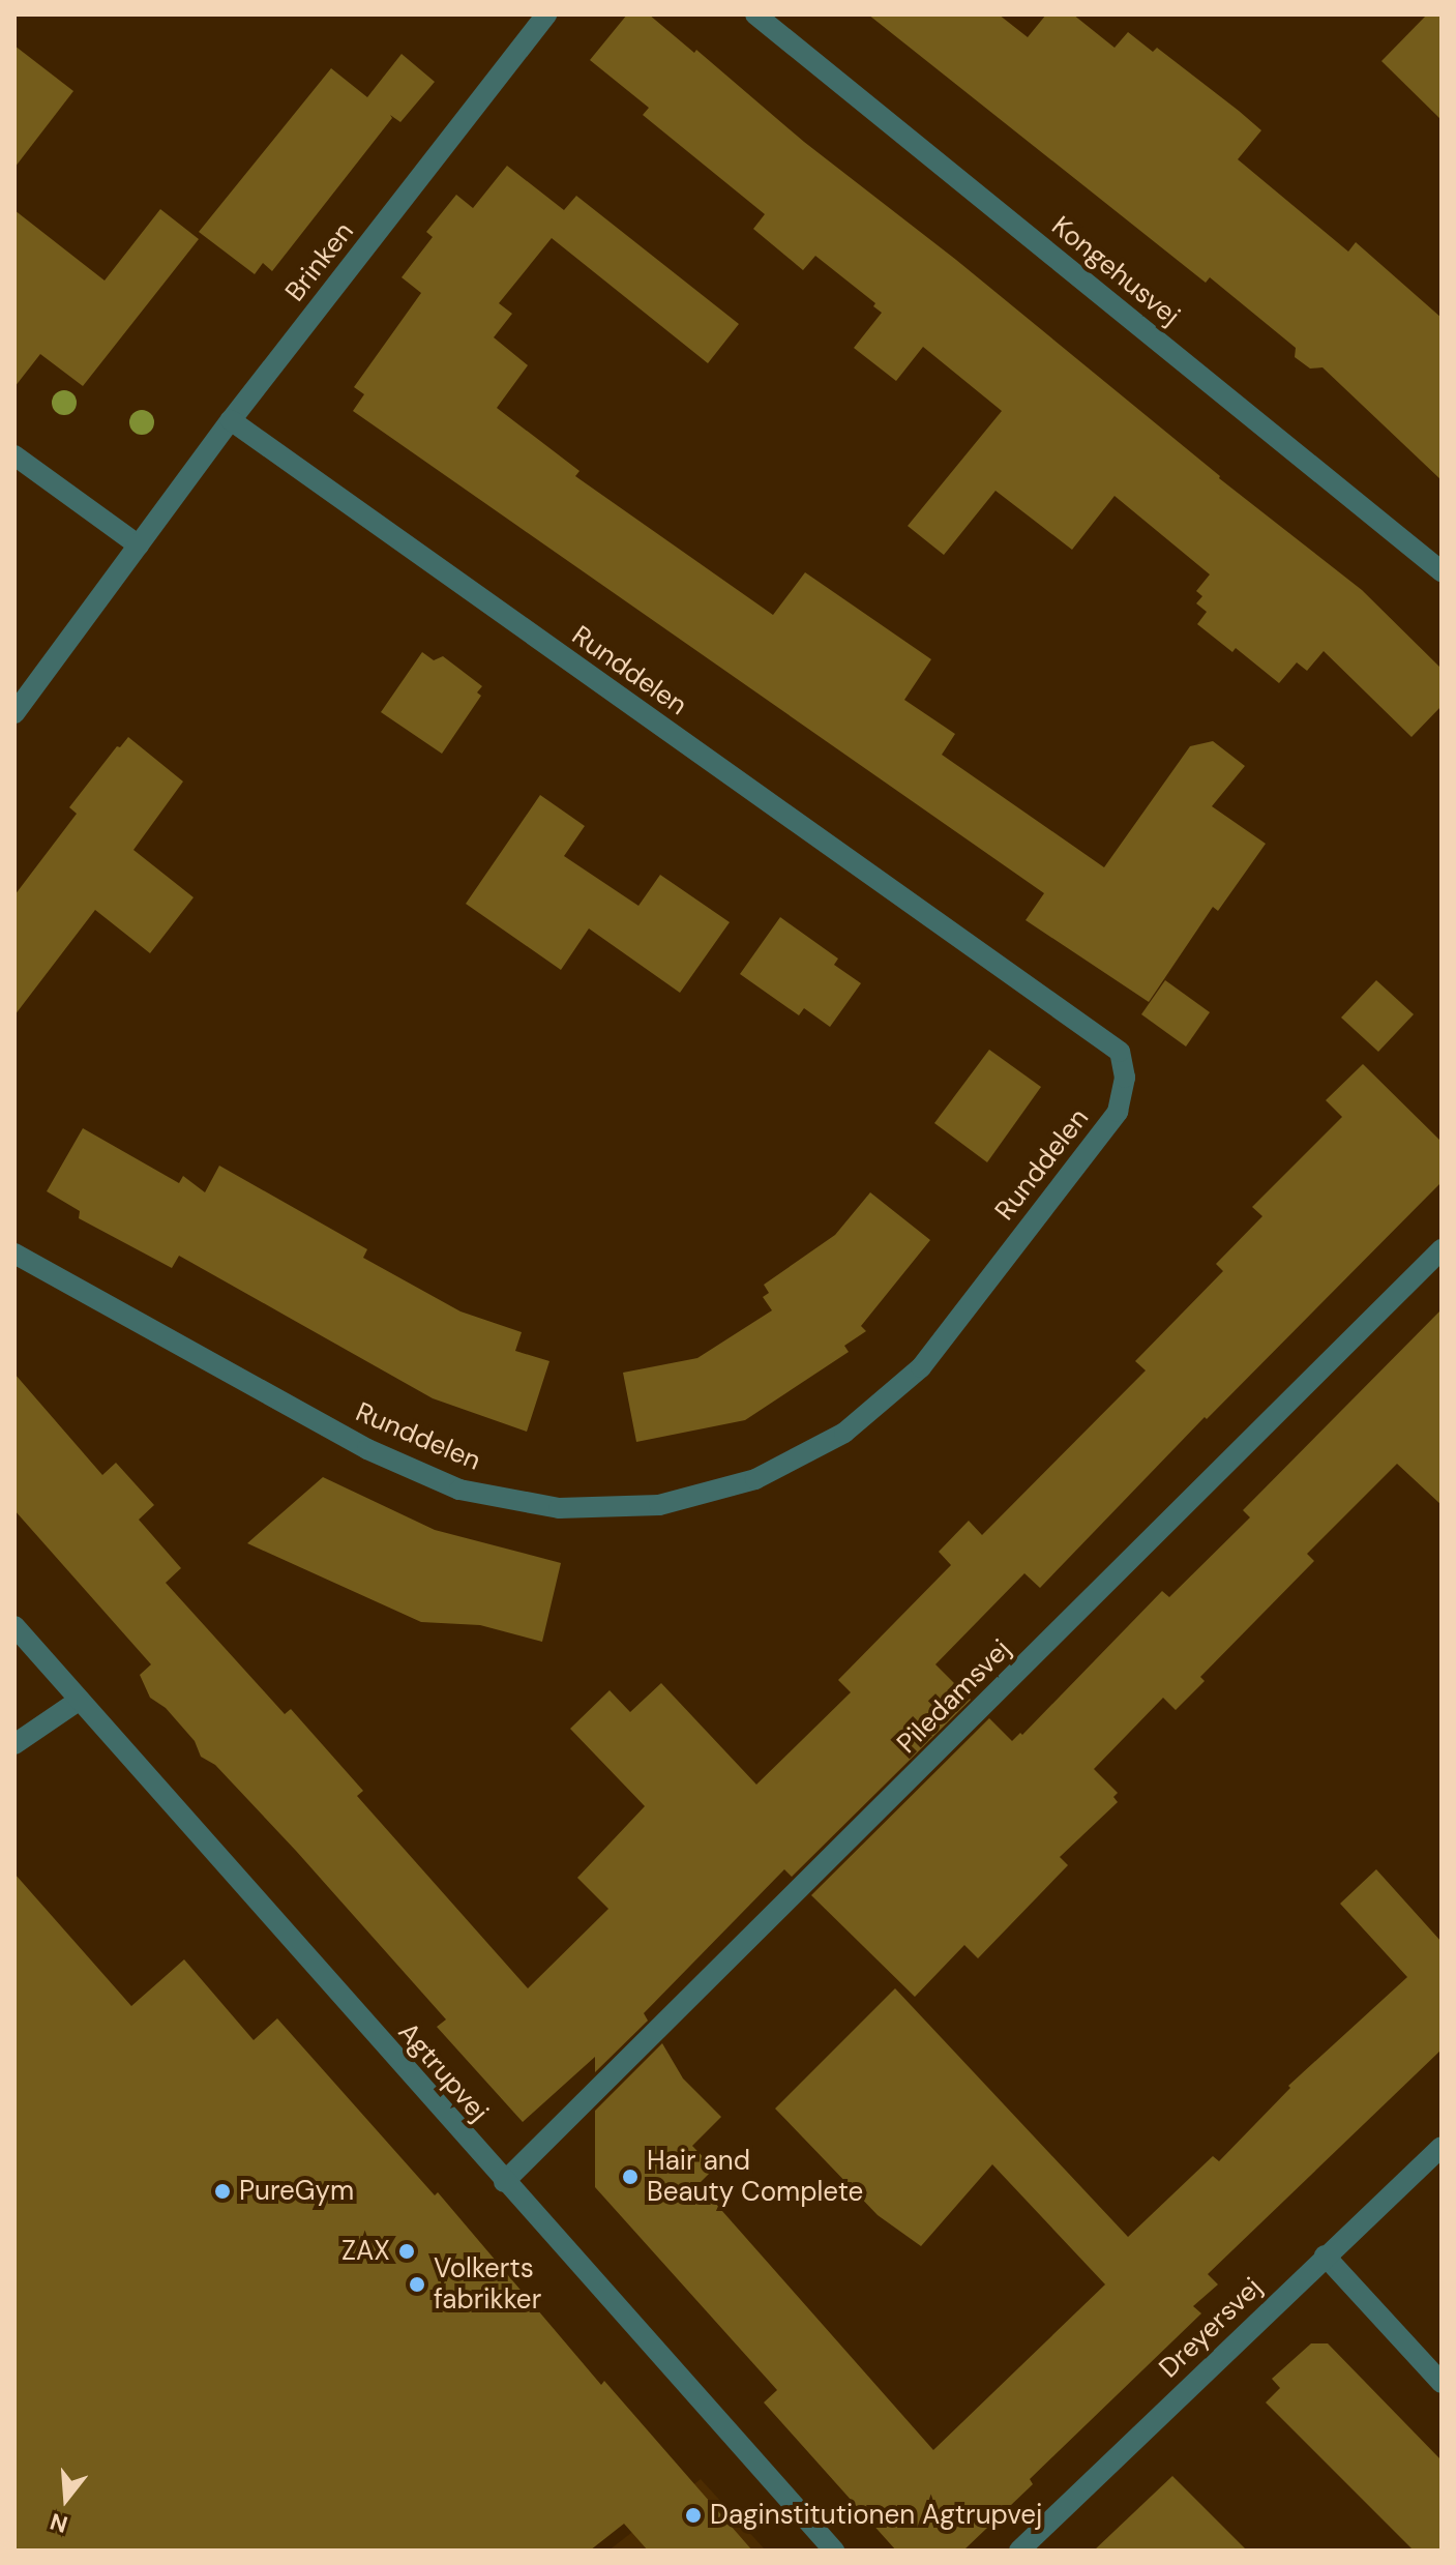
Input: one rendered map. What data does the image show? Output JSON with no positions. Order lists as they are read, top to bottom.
{
  "streets": {
    "street": [
      "Brinken",
      "Kongehusvej",
      "Runddelen",
      "Piledamsvej",
      "Agtrupvej",
      "Dreyersvej"
    ]
  },
  "crossings": [
    ["Brinken", "Runddelen"],
    ["Piledamsvej", "Agtrupvej"]
  ],
  "places": [
    "Hair and Beauty Complete",
    "PureGym",
    "ZAX",
    "Volkerts fabrikker",
    "Daginstitutionen Agtrupvej"
  ],
  "north": "bottom"
}
